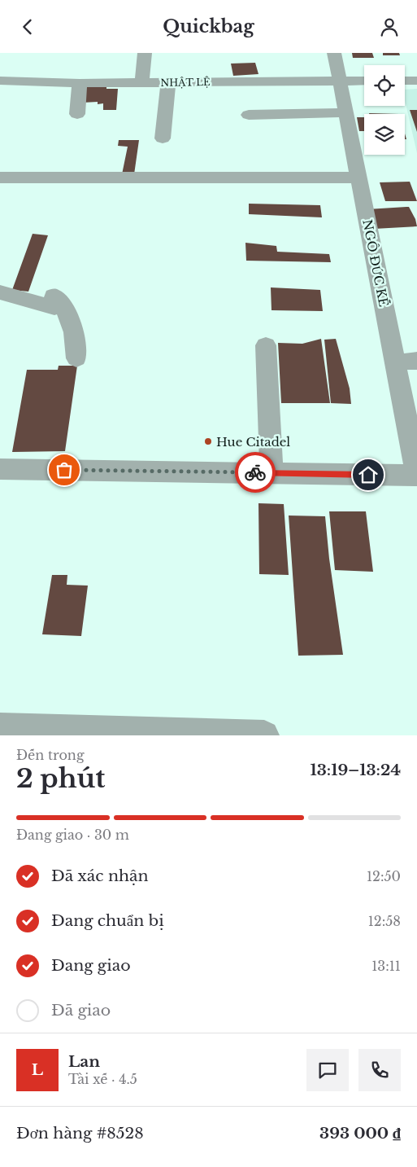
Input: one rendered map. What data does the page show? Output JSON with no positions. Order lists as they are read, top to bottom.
{
  "streets": {
    "street": ["NHẬT LỆ", "NGÔ ĐỨC KẾ"]
  },
  "crossings": [
    ["NHẬT LỆ", "NGÔ ĐỨC KẾ"]
  ],
  "places": ["Hue Citadel"],
  "page": {
    "header": "Quickbag",
    "heading": ["2 phút", "Đến trong", "13:19–13:24"],
    "panel": [
      "Lan",
      "Tài xế · 4.5",
      "Đơn hàng #8528",
      "393 000 ₫"
    ],
    "bar": "Đang giao · 30 m",
    "list": [
      ["Đã xác nhận", "12:50"],
      ["Đang chuẩn bị", "12:58"],
      ["Đang giao", "13:11"],
      "Đã giao"
    ],
    "round": "L"
  }
}
